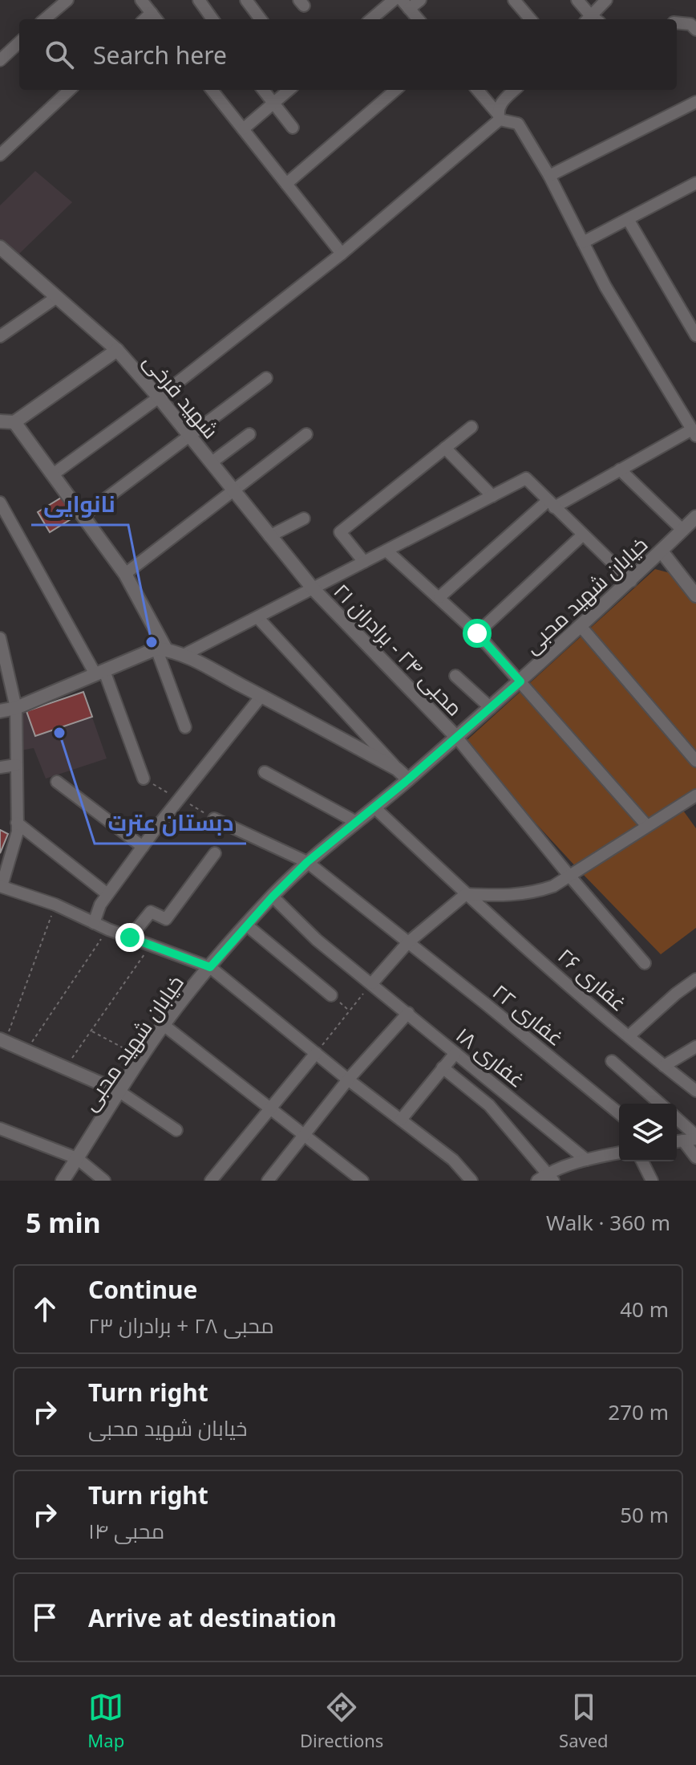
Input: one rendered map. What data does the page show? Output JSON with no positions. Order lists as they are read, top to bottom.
{
  "streets": {
    "street": [
      "شهید فرخی",
      "خیابان شهید محبی",
      "محبی ۲۴ - برادران ۲۱",
      "غفاری ۲۶",
      "غفاری ۲۲",
      "غفاری ۱۸"
    ]
  },
  "crossings": [
    ["شهید فرخی", "محبی ۲۴ - برادران ۲۱"],
    ["خیابان شهید محبی", "محبی ۲۴ - برادران ۲۱"],
    ["خیابان شهید محبی", "غفاری ۲۶"],
    ["خیابان شهید محبی", "غفاری ۲۲"],
    ["خیابان شهید محبی", "غفاری ۱۸"]
  ],
  "places": ["نانوایی", "دبستان عترت"],
  "page": {
    "search": "Search here",
    "heading": ["5 min", "Walk · 360 m"],
    "list": [
      ["Continue", "محبی ۲۸ + برادران ۲۳", "40 m"],
      ["Turn right", "خیابان شهید محبی", "270 m"],
      ["Turn right", "محبی ۱۴", "50 m"],
      "Arrive at destination"
    ],
    "nav": ["Map", "Directions", "Saved"]
  }
}
